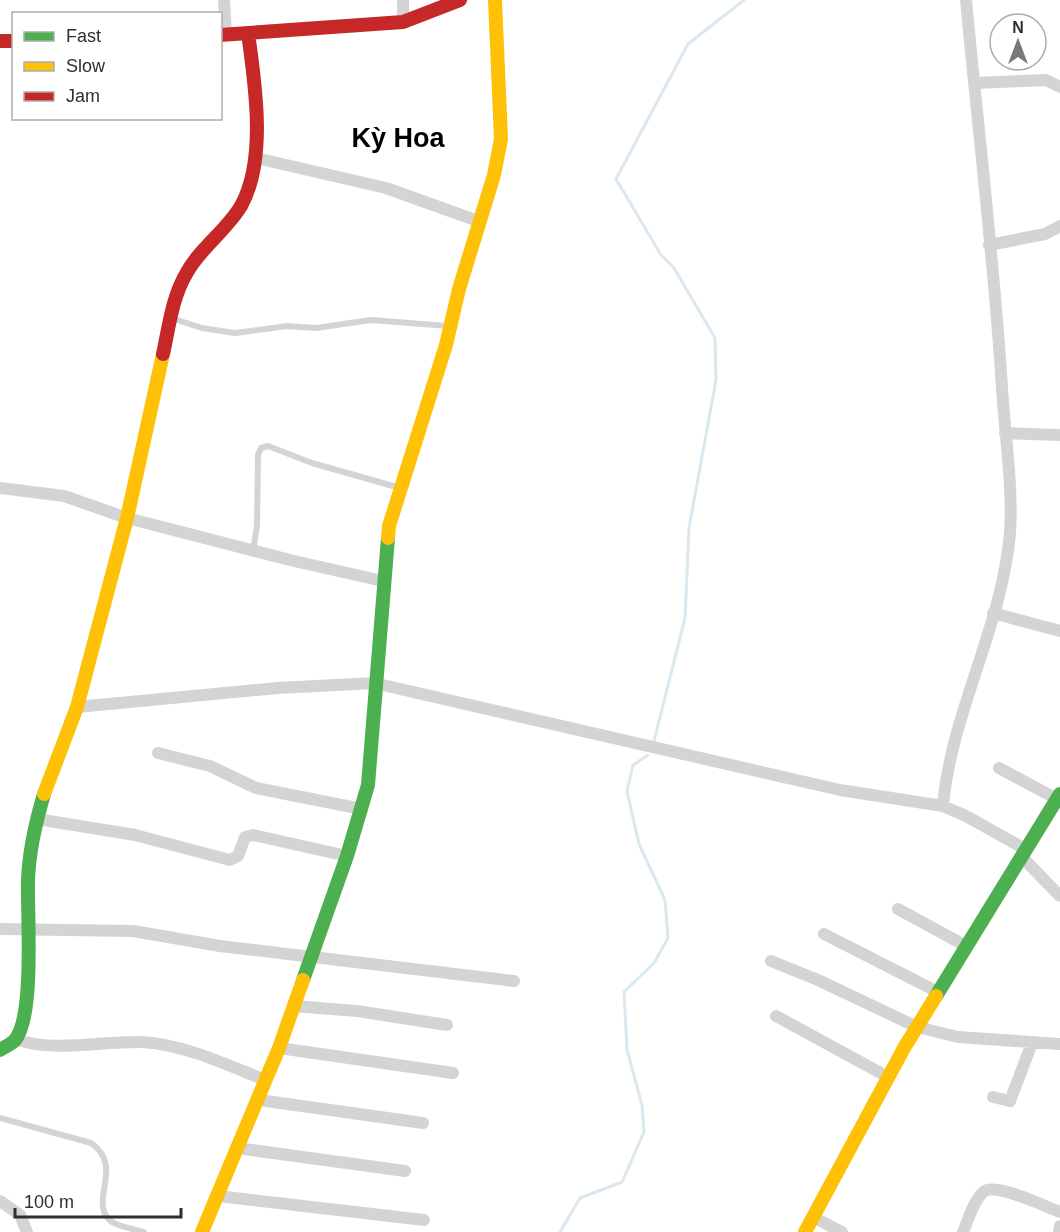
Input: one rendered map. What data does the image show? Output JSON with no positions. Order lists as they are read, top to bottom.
{
  "districts": ["Kỳ Hoa"],
  "legend": ["Fast", "Slow", "Jam"],
  "scale_bar": "100 m",
  "north": "top"
}
